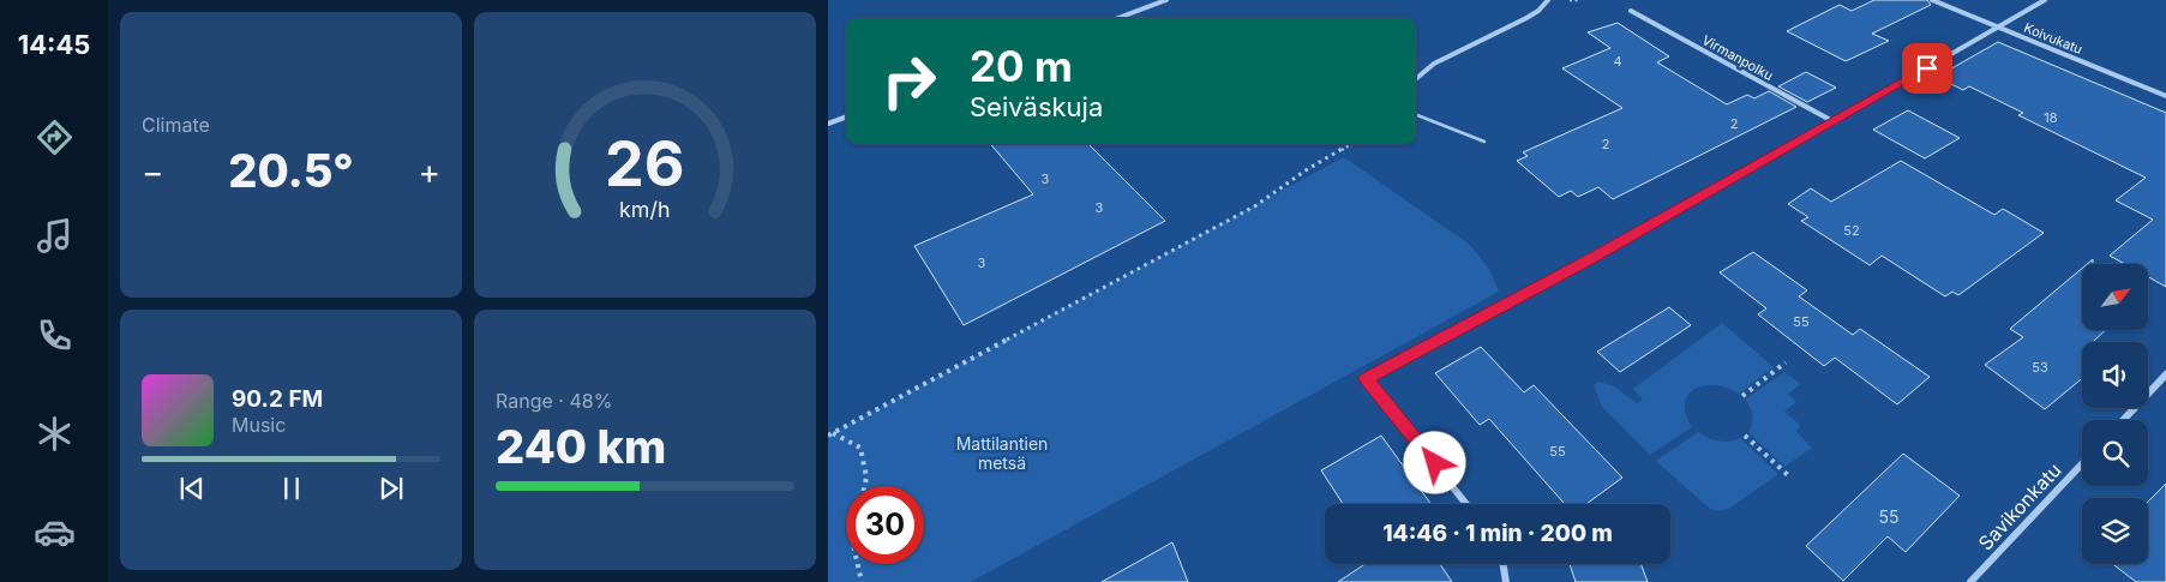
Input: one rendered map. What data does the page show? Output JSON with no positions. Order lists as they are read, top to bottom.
{
  "streets": {
    "street": ["Koivukatu", "Virmanpolku", "Savikonkatu"]
  },
  "parks": ["Mattilantien metsä"],
  "house_numbers": [
    "4",
    "18",
    "2",
    "2",
    "3",
    "3",
    "52",
    "3",
    "55",
    "53",
    "55",
    "55"
  ],
  "north": "top right",
  "page": {
    "tabs": "14:45",
    "tile": [
      "Climate",
      ["Range · 48%", "240 km"]
    ],
    "turn": ["20 m", "Seiväskuja"],
    "heat": ["−", "20.5°", "+"],
    "song": ["90.2 FM", "Music"],
    "limit": "30",
    "trip": "14:46 · 1 min · 200 m",
    "gauge": ["26", "km/h"]
  }
}
